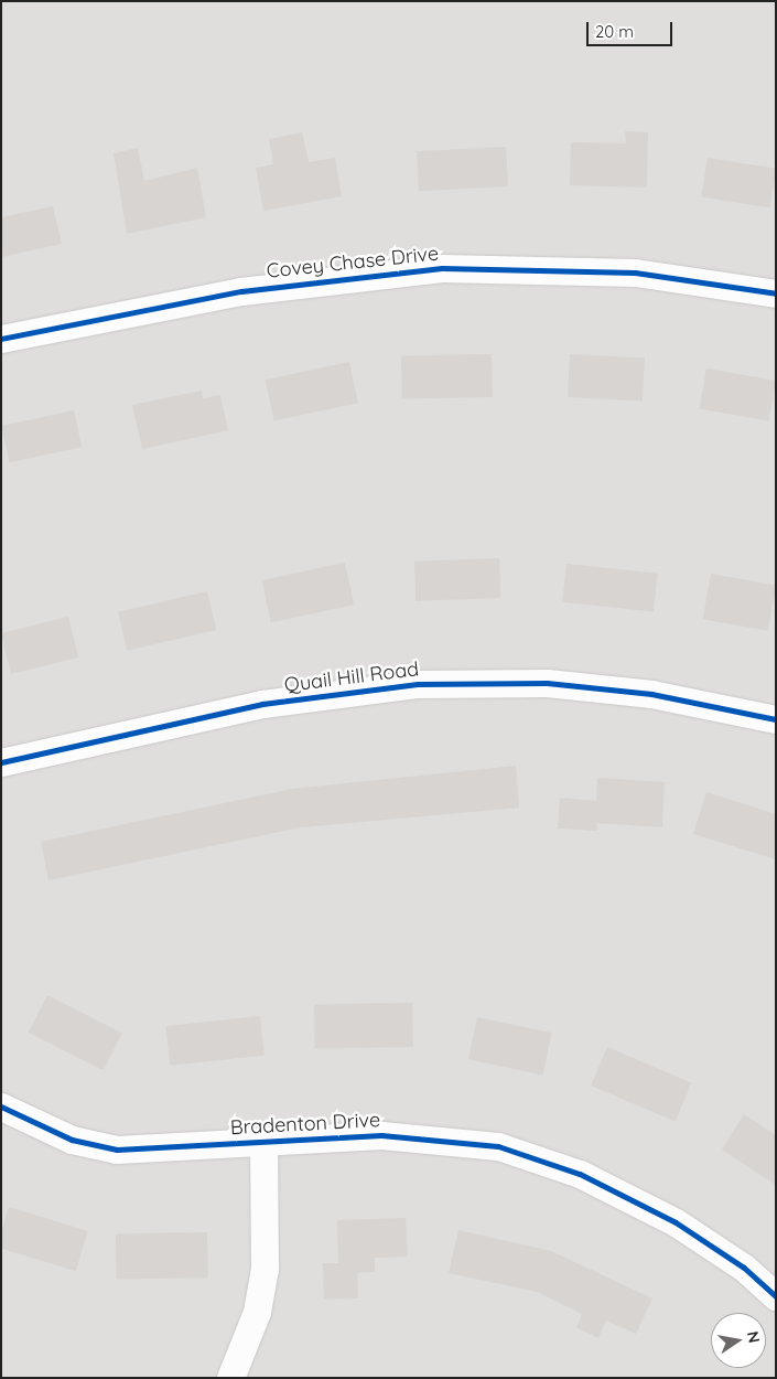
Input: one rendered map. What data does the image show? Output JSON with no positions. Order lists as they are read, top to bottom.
{
  "streets": {
    "street": ["Covey Chase Drive", "Quail Hill Road", "Bradenton Drive"]
  },
  "scale_bar": "20 m",
  "north": "right"
}
